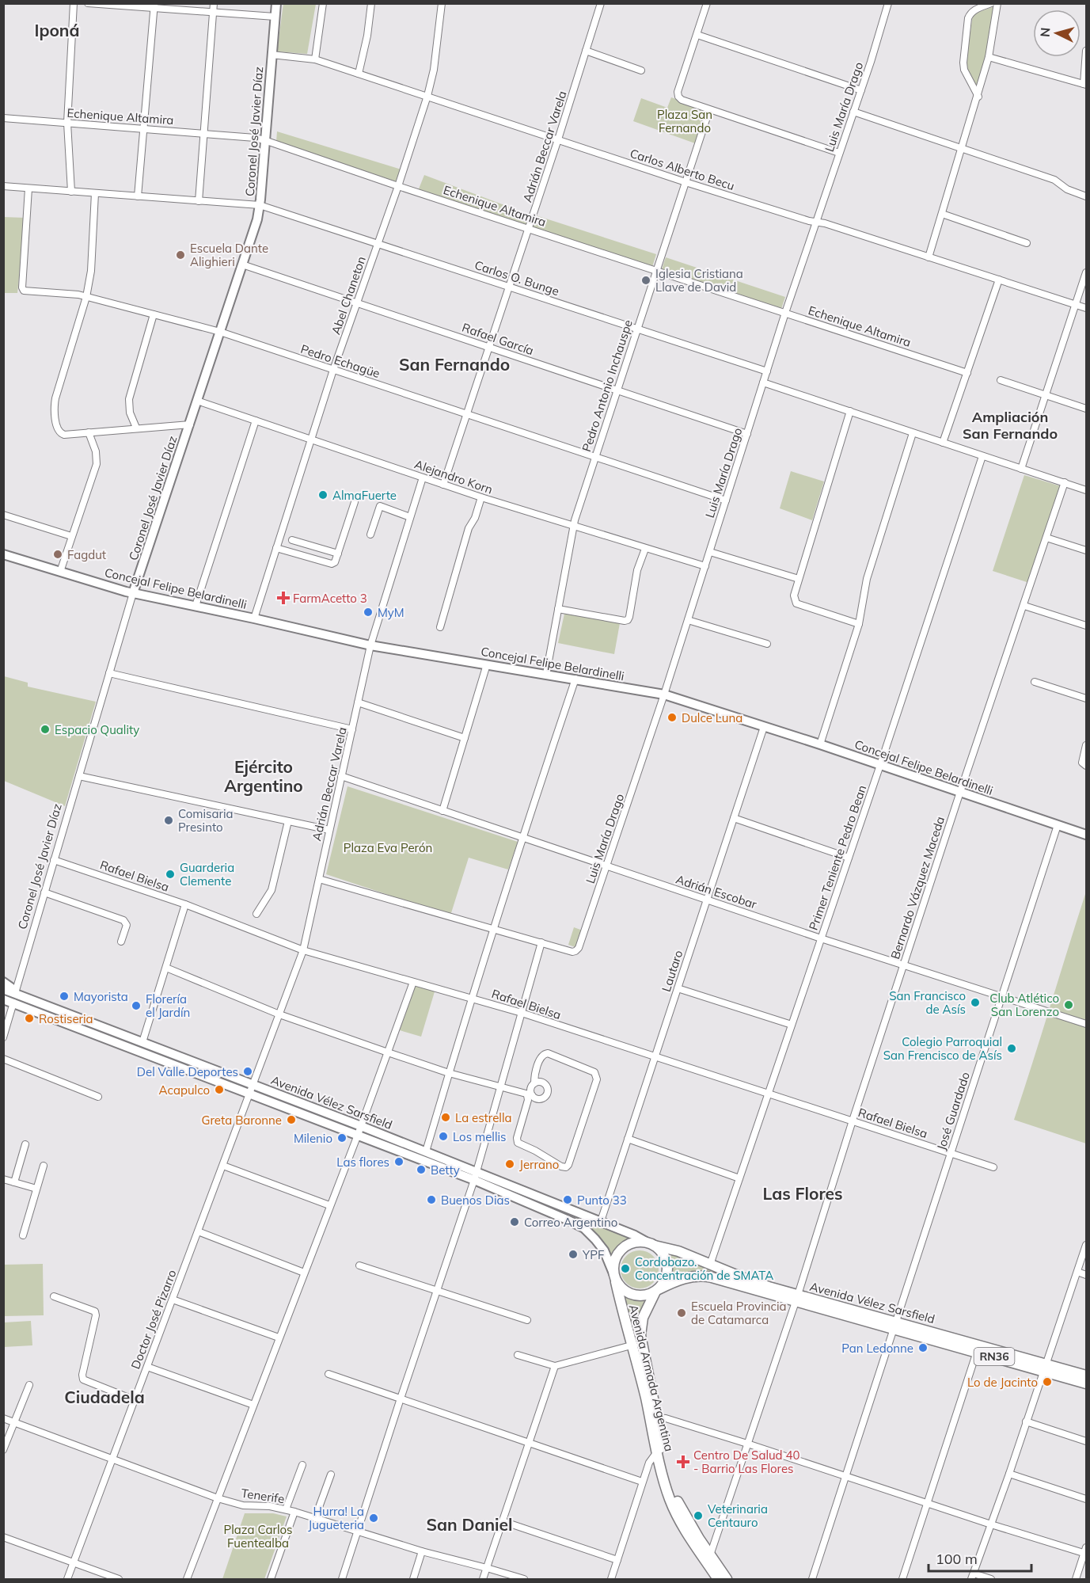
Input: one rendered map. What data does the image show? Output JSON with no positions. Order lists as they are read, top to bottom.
{
  "streets": {
    "main road": [
      "Coronel José Javier Díaz",
      "Concejal Felipe Belardinelli",
      "Avenida Vélez Sarsfield",
      "RN36",
      "Avenida Armada Argentina"
    ],
    "street": [
      "Luis María Drago",
      "Echenique Altamira",
      "Adrián Beccar Varela",
      "Carlos Alberto Becu",
      "Carlos O. Bunge",
      "Abel Chaneton",
      "Rafael García",
      "Pedro Echagüe",
      "Pedro Antonio Inchauspe",
      "Alejandro Korn",
      "Primer Teniente Pedro Bean",
      "Rafael Bielsa",
      "Bernardo Vázquez Maceda",
      "Adrián Escobar",
      "Lautaro",
      "José Guardado",
      "Doctor José Pizarro",
      "Tenerife"
    ]
  },
  "crossings": [
    ["Luis María Drago", "Echenique Altamira"],
    ["Luis María Drago", "Carlos Alberto Becu"],
    ["Luis María Drago", "Carlos O. Bunge"],
    ["Luis María Drago", "Rafael García"],
    ["Luis María Drago", "Pedro Echagüe"],
    ["Luis María Drago", "Alejandro Korn"],
    ["Luis María Drago", "Concejal Felipe Belardinelli"],
    ["Luis María Drago", "Adrián Escobar"],
    ["Echenique Altamira", "Coronel José Javier Díaz"],
    ["Echenique Altamira", "Adrián Beccar Varela"],
    ["Echenique Altamira", "Abel Chaneton"],
    ["Echenique Altamira", "Pedro Antonio Inchauspe"],
    ["Coronel José Javier Díaz", "Carlos Alberto Becu"],
    ["Coronel José Javier Díaz", "Carlos O. Bunge"],
    ["Coronel José Javier Díaz", "Rafael García"],
    ["Coronel José Javier Díaz", "Pedro Echagüe"],
    ["Coronel José Javier Díaz", "Alejandro Korn"],
    ["Coronel José Javier Díaz", "Concejal Felipe Belardinelli"],
    ["Coronel José Javier Díaz", "Rafael Bielsa"],
    ["Coronel José Javier Díaz", "Avenida Vélez Sarsfield"],
    ["Adrián Beccar Varela", "Carlos Alberto Becu"],
    ["Adrián Beccar Varela", "Carlos O. Bunge"],
    ["Adrián Beccar Varela", "Rafael García"],
    ["Adrián Beccar Varela", "Pedro Echagüe"],
    ["Adrián Beccar Varela", "Alejandro Korn"],
    ["Adrián Beccar Varela", "Concejal Felipe Belardinelli"],
    ["Adrián Beccar Varela", "Rafael Bielsa"],
    ["Adrián Beccar Varela", "Adrián Escobar"],
    ["Adrián Beccar Varela", "Avenida Vélez Sarsfield"],
    ["Adrián Beccar Varela", "Doctor José Pizarro"],
    ["Carlos Alberto Becu", "Abel Chaneton"],
    ["Carlos Alberto Becu", "Pedro Antonio Inchauspe"],
    ["Carlos O. Bunge", "Abel Chaneton"],
    ["Carlos O. Bunge", "Pedro Echagüe"],
    ["Carlos O. Bunge", "Pedro Antonio Inchauspe"],
    ["Abel Chaneton", "Rafael García"],
    ["Abel Chaneton", "Pedro Echagüe"],
    ["Abel Chaneton", "Alejandro Korn"],
    ["Abel Chaneton", "Concejal Felipe Belardinelli"],
    ["Rafael García", "Pedro Antonio Inchauspe"],
    ["Pedro Echagüe", "Pedro Antonio Inchauspe"],
    ["Pedro Antonio Inchauspe", "Alejandro Korn"],
    ["Pedro Antonio Inchauspe", "Concejal Felipe Belardinelli"],
    ["Concejal Felipe Belardinelli", "Primer Teniente Pedro Bean"],
    ["Concejal Felipe Belardinelli", "Bernardo Vázquez Maceda"],
    ["Concejal Felipe Belardinelli", "Lautaro"],
    ["Concejal Felipe Belardinelli", "José Guardado"],
    ["Primer Teniente Pedro Bean", "Rafael Bielsa"],
    ["Primer Teniente Pedro Bean", "Adrián Escobar"],
    ["Primer Teniente Pedro Bean", "Avenida Vélez Sarsfield"],
    ["Rafael Bielsa", "Bernardo Vázquez Maceda"],
    ["Rafael Bielsa", "Lautaro"],
    ["Rafael Bielsa", "José Guardado"],
    ["Bernardo Vázquez Maceda", "Adrián Escobar"],
    ["Bernardo Vázquez Maceda", "Avenida Vélez Sarsfield"],
    ["Bernardo Vázquez Maceda", "Avenida Armada Argentina"],
    ["Adrián Escobar", "Lautaro"],
    ["Adrián Escobar", "José Guardado"],
    ["Lautaro", "Avenida Vélez Sarsfield"],
    ["Avenida Vélez Sarsfield", "José Guardado"],
    ["Avenida Vélez Sarsfield", "Doctor José Pizarro"],
    ["Avenida Vélez Sarsfield", "RN36"],
    ["Avenida Vélez Sarsfield", "Avenida Armada Argentina"],
    ["Doctor José Pizarro", "Tenerife"],
    ["RN36", "Avenida Armada Argentina"]
  ],
  "districts": [
    "Iponá",
    "San Fernando",
    "Ampliación San Fernando",
    "Ejército Argentino",
    "Las Flores",
    "Ciudadela",
    "San Daniel"
  ],
  "parks": ["Plaza San Fernando", "Plaza Eva Perón", "Plaza Carlos Fuentealba"],
  "places": {
    "other": [
      "Escuela Dante Alighieri",
      "Iglesia Cristiana Llave de David",
      "AlmaFuerte",
      "Fagdut",
      "MyM",
      "Dulce Luna",
      "Espacio Quality",
      "Comisaria Presinto",
      "Guarderia Clemente",
      "Mayorista",
      "San Francisco de Asís",
      "Club Atlético San Lorenzo",
      "Florería el Jardín",
      "Rostiseria",
      "Colegio Parroquial San Frencisco de Asís",
      "Del Valle Deportes",
      "Acapulco",
      "La estrella",
      "Greta Baronne",
      "Los mellis",
      "Milenio",
      "Las flores",
      "Jerrano",
      "Betty",
      "Buenos Dias",
      "Punto 33",
      "Correo Argentino",
      "YPF",
      "Cordobazo. Concentración de SMATA",
      "Escuela Provincia de Catamarca",
      "Pan Ledonne",
      "Lo de Jacinto",
      "Veterinaria Centauro",
      "Hurra! La Jugueteria"
    ],
    "health": ["FarmAcetto 3", "Centro De Salud 40 - Barrio Las Flores"]
  },
  "scale_bar": "100 m",
  "north": "left"
}
